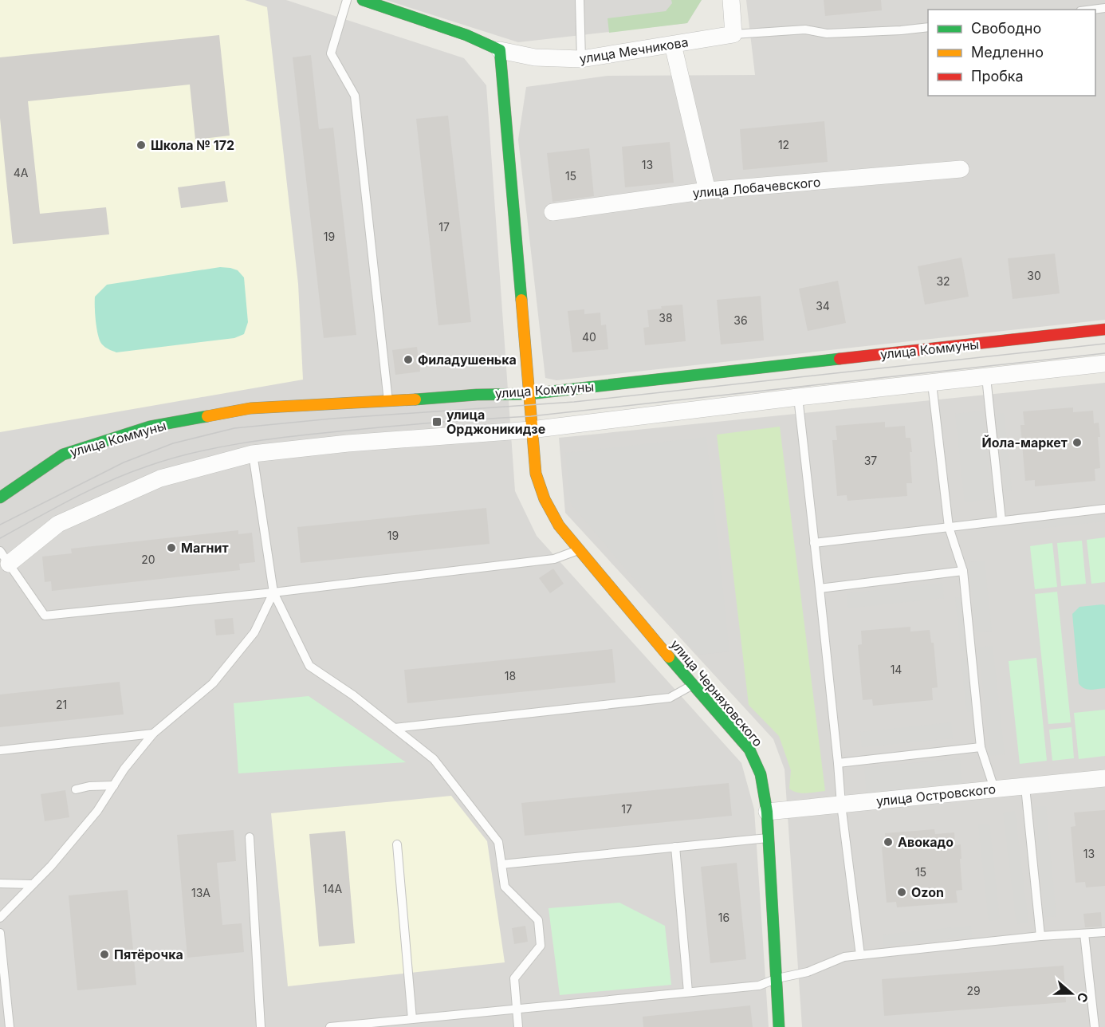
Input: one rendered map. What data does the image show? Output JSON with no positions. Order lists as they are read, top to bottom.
{
  "streets": {
    "street": [
      "улица Мечникова",
      "улица Лобачевского",
      "улица Коммуны",
      "улица Черняховского",
      "улица Островского"
    ]
  },
  "crossings": [
    ["улица Черняховского", "улица Островского"]
  ],
  "places": {
    "other": [
      "Школа № 172",
      "Филадушенька",
      "Йола-маркет",
      "Магнит",
      "Авокадо",
      "Ozon",
      "Пятёрочка"
    ],
    "transit": ["улица Орджоникидзе"]
  },
  "house_numbers": [
    "12",
    "13",
    "4А",
    "15",
    "17",
    "19",
    "30",
    "32",
    "34",
    "38",
    "36",
    "40",
    "37",
    "19",
    "20",
    "14",
    "18",
    "21",
    "17",
    "13",
    "15",
    "14А",
    "13А",
    "16",
    "29"
  ],
  "legend": ["Свободно", "Медленно", "Пробка"],
  "north": "right"
}
